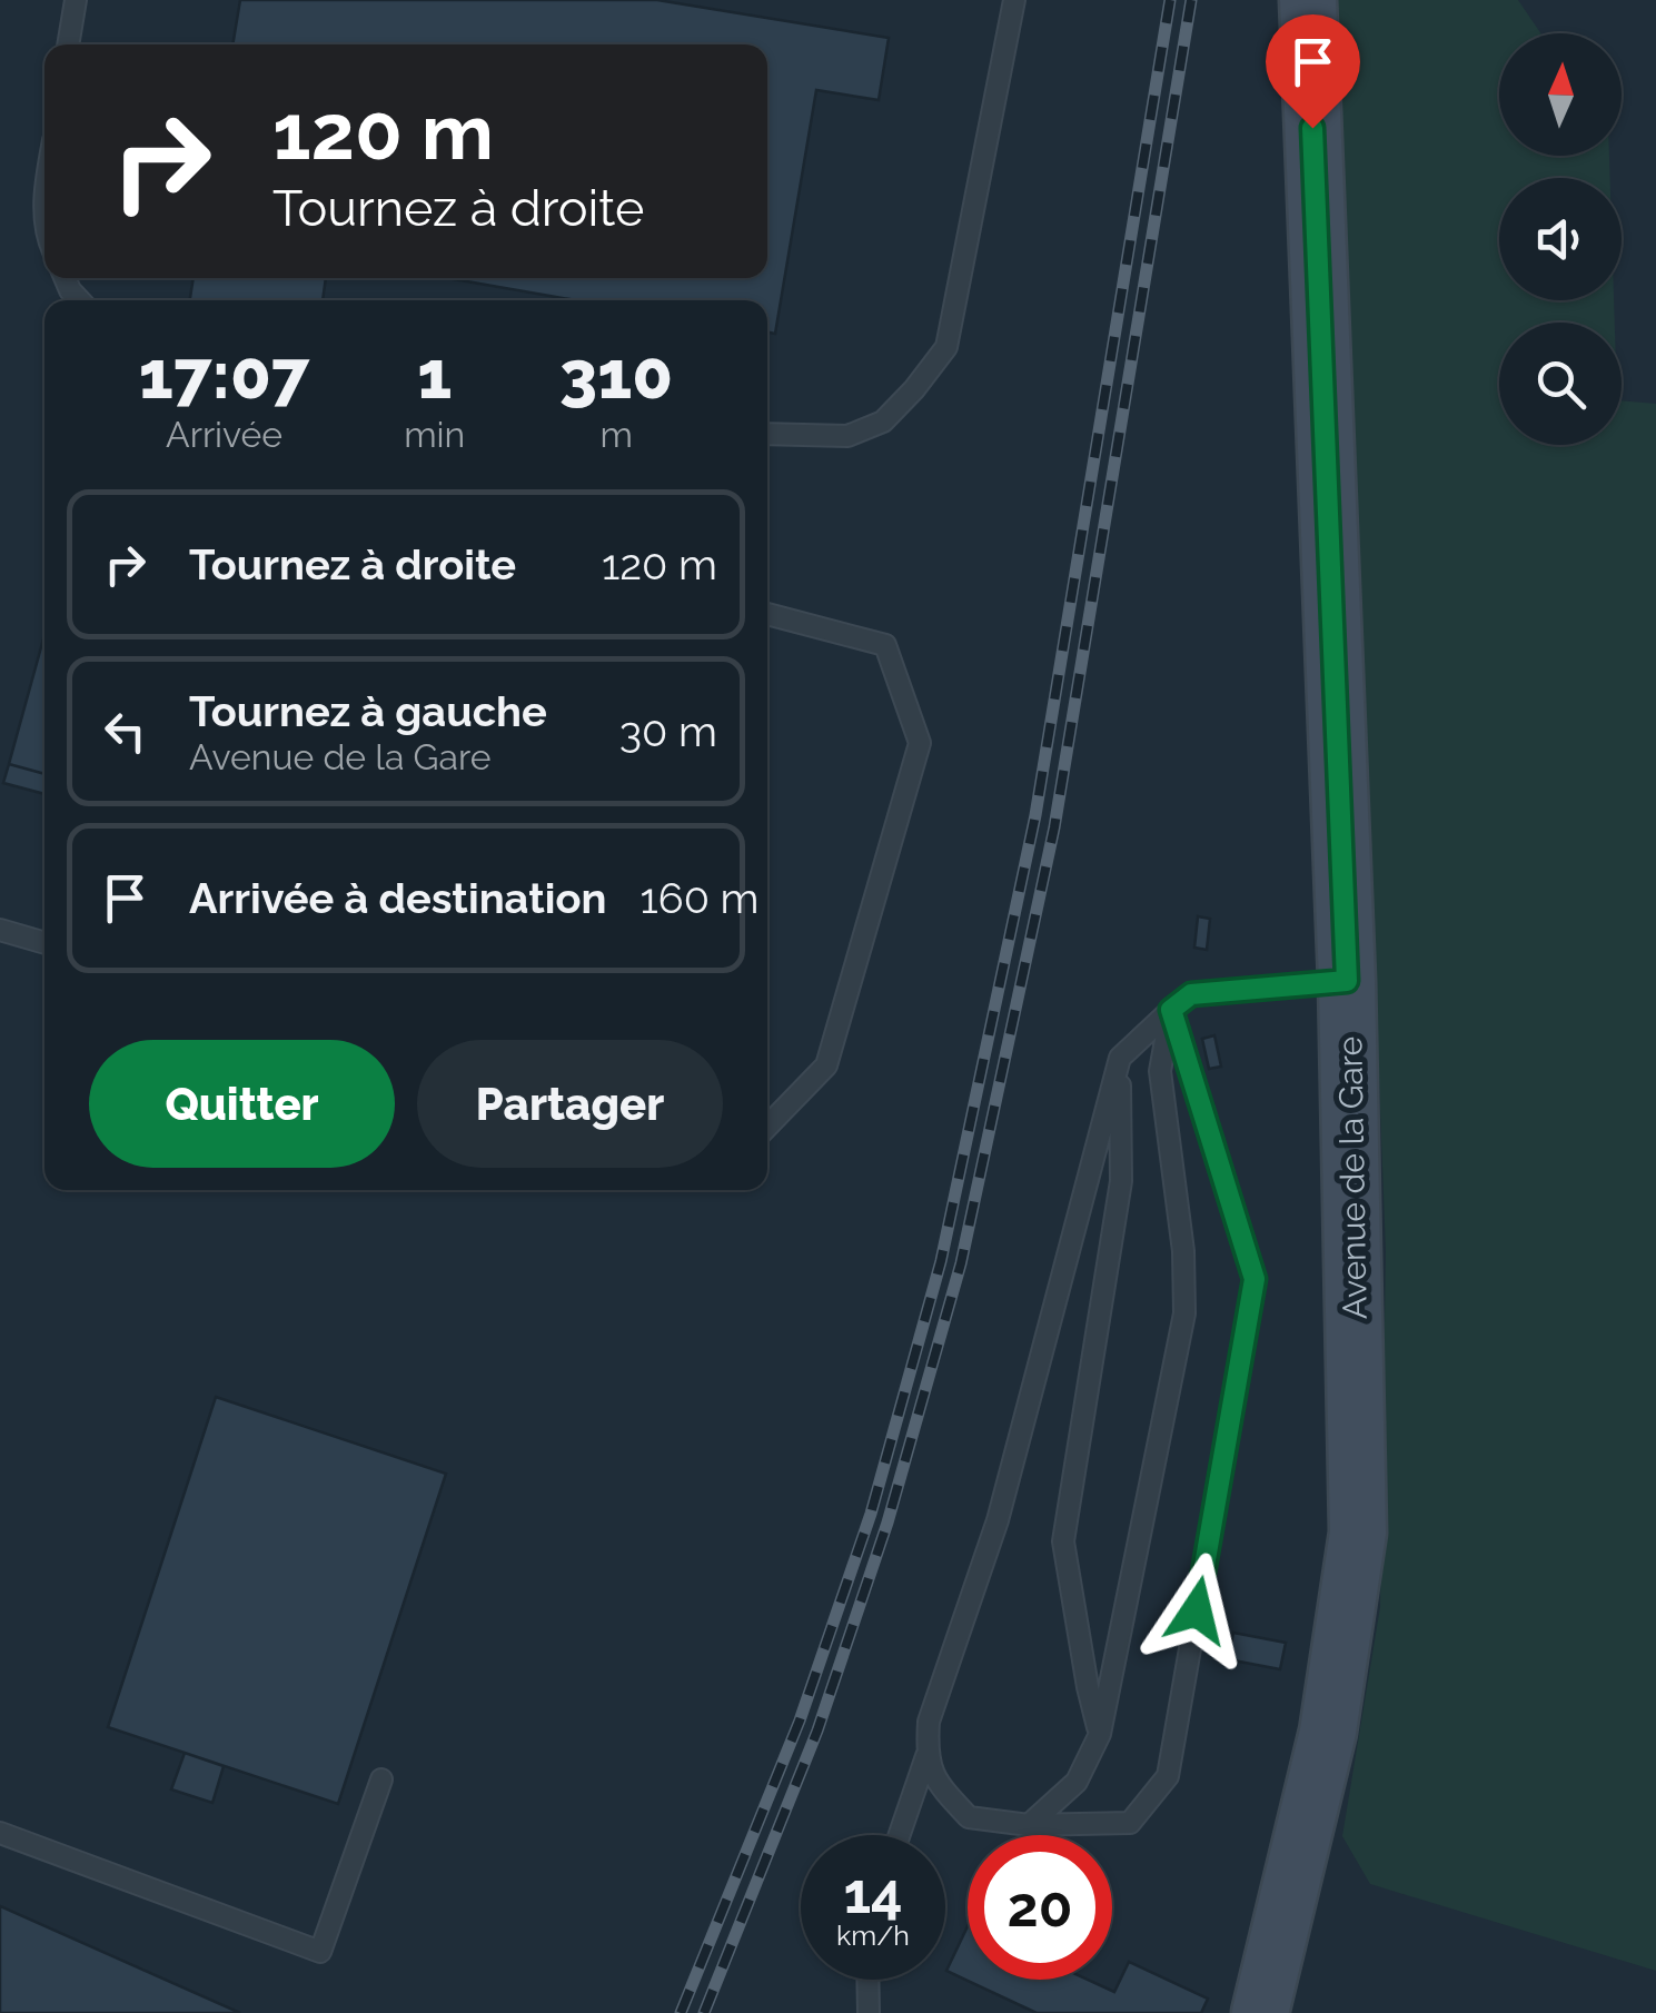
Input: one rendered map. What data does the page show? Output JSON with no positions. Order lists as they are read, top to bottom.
{
  "streets": {
    "street": ["Avenue de la Gare"]
  },
  "north": "top",
  "page": {
    "turn": ["120 m", "Tournez à droite"],
    "eta": [
      "17:07",
      "Arrivée",
      "1",
      "min",
      "310",
      "m"
    ],
    "list": [
      {
        "name": "Tournez à droite",
        "value": "120 m"
      },
      {
        "name": "Tournez à gauche",
        "note": "Avenue de la Gare",
        "value": "30 m"
      },
      {
        "name": "Arrivée à destination",
        "value": "160 m"
      }
    ],
    "buttons": ["Quitter", "Partager"],
    "speed": "14 km/h",
    "limit": "20"
  }
}
